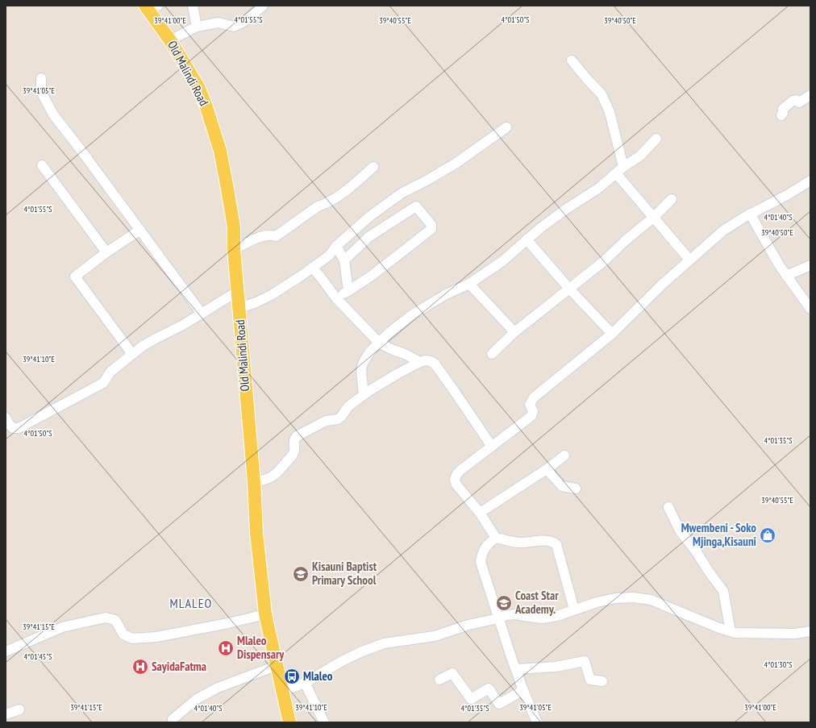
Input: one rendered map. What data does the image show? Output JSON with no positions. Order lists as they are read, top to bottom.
{
  "streets": {
    "main road": ["Old Malindi Road"]
  },
  "districts": ["MLALEO"],
  "places": {
    "shop": ["Mwembeni - Soko Mjinga,Kisauni"],
    "school or university": ["Kisauni Baptist Primary School", "Coast Star Academy."],
    "hospital": ["Mlaleo Dispensary", "SayidaFatma"],
    "bus stop": ["Mlaleo"]
  },
  "coordinates": [
    "4°01'55\"S",
    "4°01'50\"S",
    "39°41'00\"E",
    "39°40'55\"E",
    "39°40'50\"E",
    "39°41'05\"E",
    "4°01'40\"S",
    "39°41'10\"E",
    "4°01'35\"S",
    "39°41'15\"E",
    "4°01'45\"S",
    "4°01'30\"S"
  ]
}
